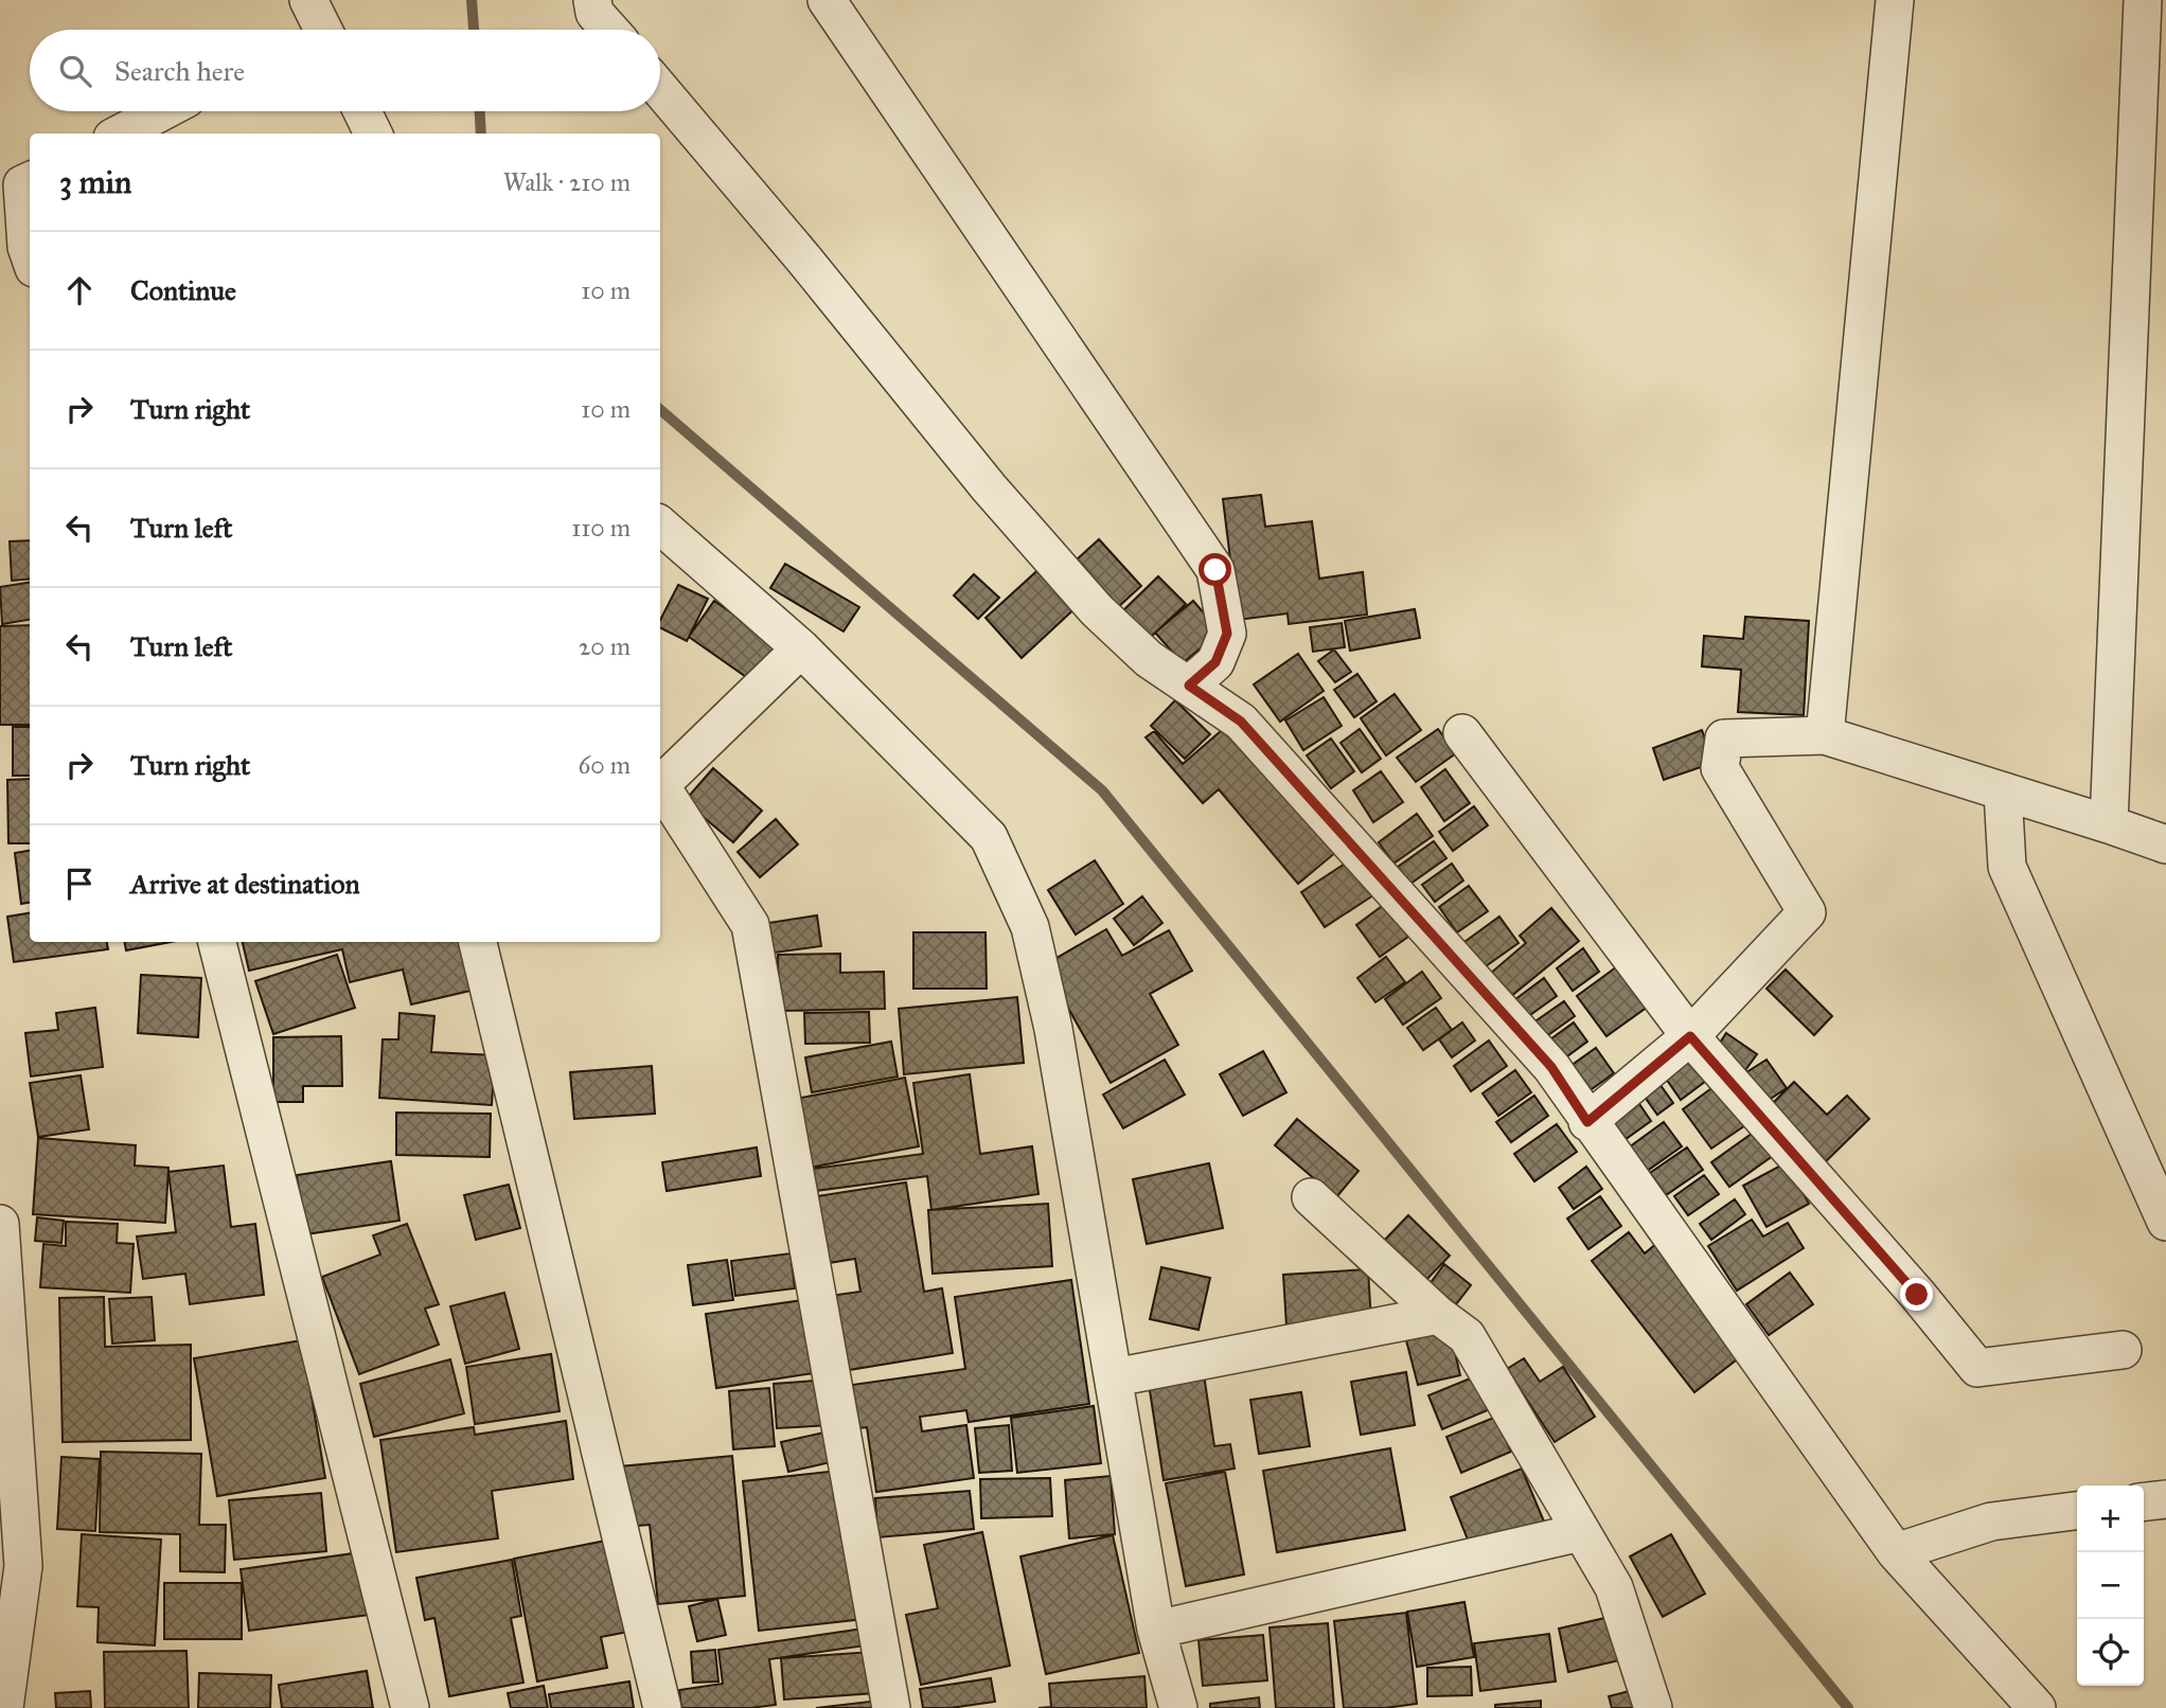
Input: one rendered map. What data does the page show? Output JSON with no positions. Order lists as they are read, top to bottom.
{
  "page": {
    "search": "Search here",
    "heading": ["3 min", "Walk · 210 m"],
    "list": [
      ["Continue", "10 m"],
      ["Turn right", "10 m"],
      ["Turn left", "110 m"],
      ["Turn left", "20 m"],
      ["Turn right", "60 m"],
      "Arrive at destination"
    ],
    "map_buttons": ["+", "−"]
  }
}
